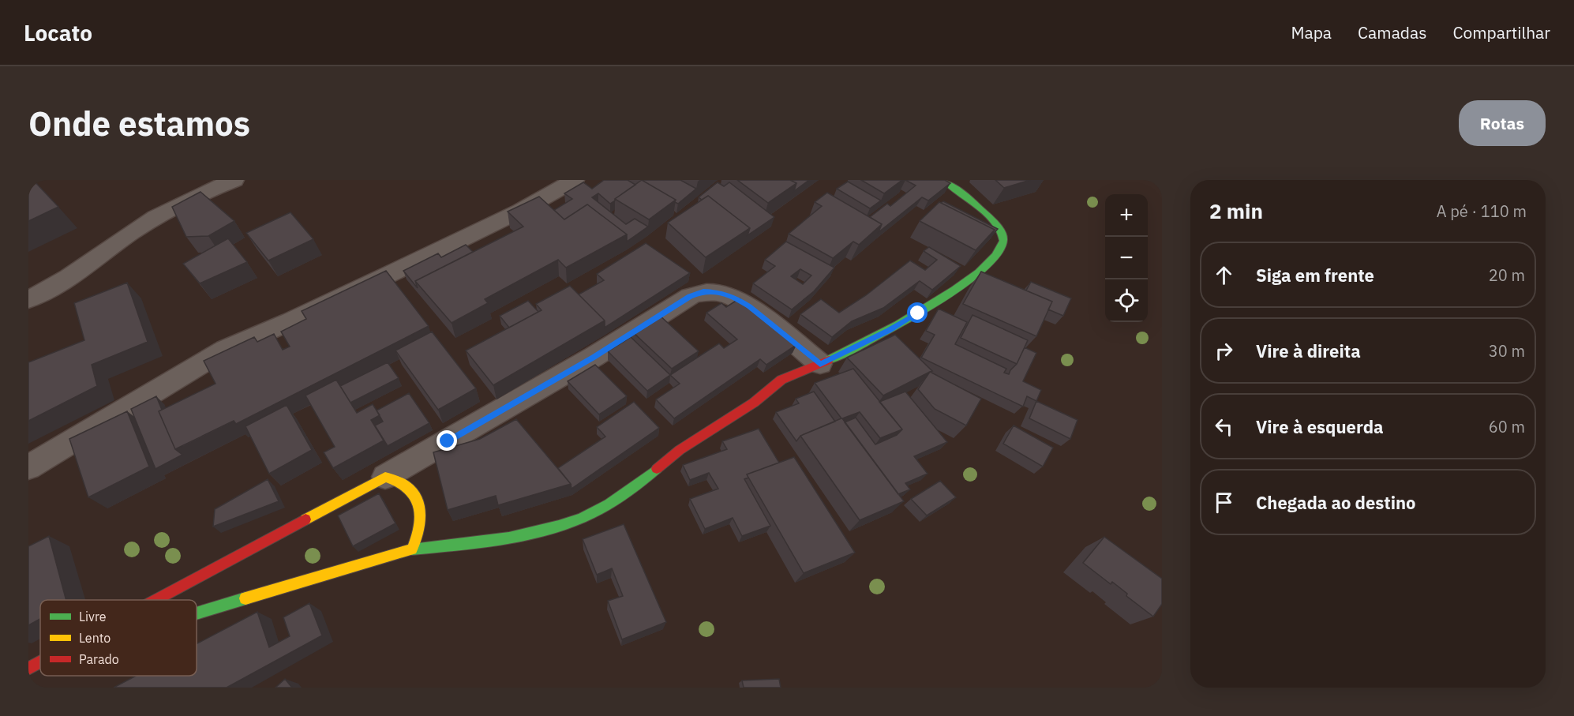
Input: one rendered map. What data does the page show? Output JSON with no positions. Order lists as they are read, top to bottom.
{
  "legend": ["Livre", "Lento", "Parado"],
  "page": {
    "header": "Locato",
    "nav": ["Mapa", "Camadas", "Compartilhar"],
    "buttons": "Rotas",
    "title": "Onde estamos",
    "heading": ["2 min", "A pé · 110 m"],
    "map_buttons": ["+", "−"],
    "list": [
      ["Siga em frente", "20 m"],
      ["Vire à direita", "30 m"],
      ["Vire à esquerda", "60 m"],
      "Chegada ao destino"
    ]
  }
}
